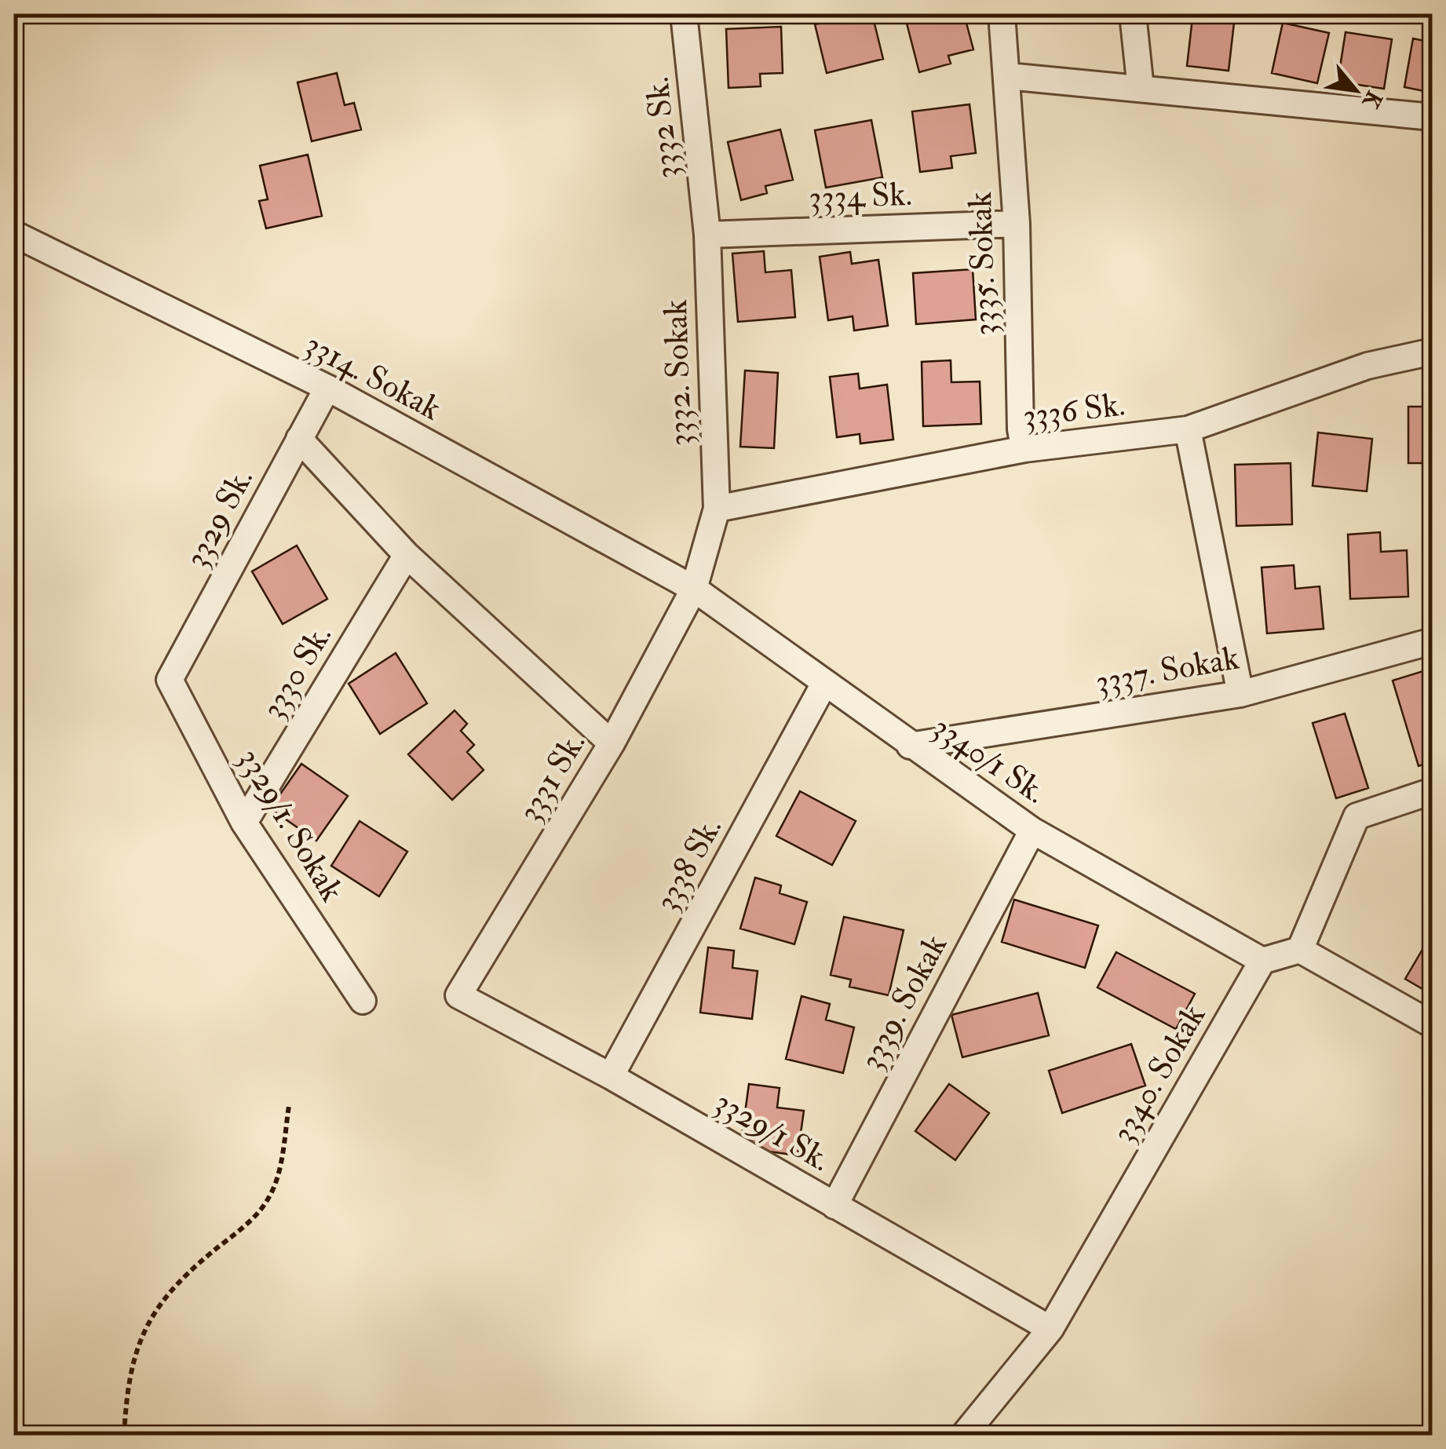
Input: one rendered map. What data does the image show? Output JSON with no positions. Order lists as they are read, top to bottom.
{
  "streets": {
    "street": [
      "3332 Sk.",
      "3334 Sk.",
      "3335. Sokak",
      "3332. Sokak",
      "3314. Sokak",
      "3336 Sk.",
      "3329 Sk.",
      "3337. Sokak",
      "3330 Sk.",
      "3340/1 Sk.",
      "3331 Sk.",
      "3329/1. Sokak",
      "3338 Sk.",
      "3339. Sokak",
      "3340. Sokak",
      "3329/1 Sk."
    ]
  },
  "crossings": [
    ["3332 Sk.", "3334 Sk."],
    ["3332 Sk.", "3332. Sokak"],
    ["3334 Sk.", "3335. Sokak"],
    ["3334 Sk.", "3332. Sokak"],
    ["3335. Sokak", "3336 Sk."],
    ["3332. Sokak", "3314. Sokak"],
    ["3332. Sokak", "3336 Sk."],
    ["3332. Sokak", "3340/1 Sk."],
    ["3332. Sokak", "3331 Sk."],
    ["3314. Sokak", "3329 Sk."],
    ["3314. Sokak", "3340/1 Sk."],
    ["3314. Sokak", "3331 Sk."],
    ["3329 Sk.", "3329/1. Sokak"],
    ["3337. Sokak", "3340/1 Sk."],
    ["3330 Sk.", "3329/1. Sokak"],
    ["3340/1 Sk.", "3331 Sk."],
    ["3340/1 Sk.", "3338 Sk."],
    ["3340/1 Sk.", "3339. Sokak"],
    ["3340/1 Sk.", "3340. Sokak"],
    ["3331 Sk.", "3329/1 Sk."],
    ["3338 Sk.", "3329/1 Sk."],
    ["3339. Sokak", "3329/1 Sk."],
    ["3340. Sokak", "3329/1 Sk."]
  ],
  "north": "bottom right"
}
